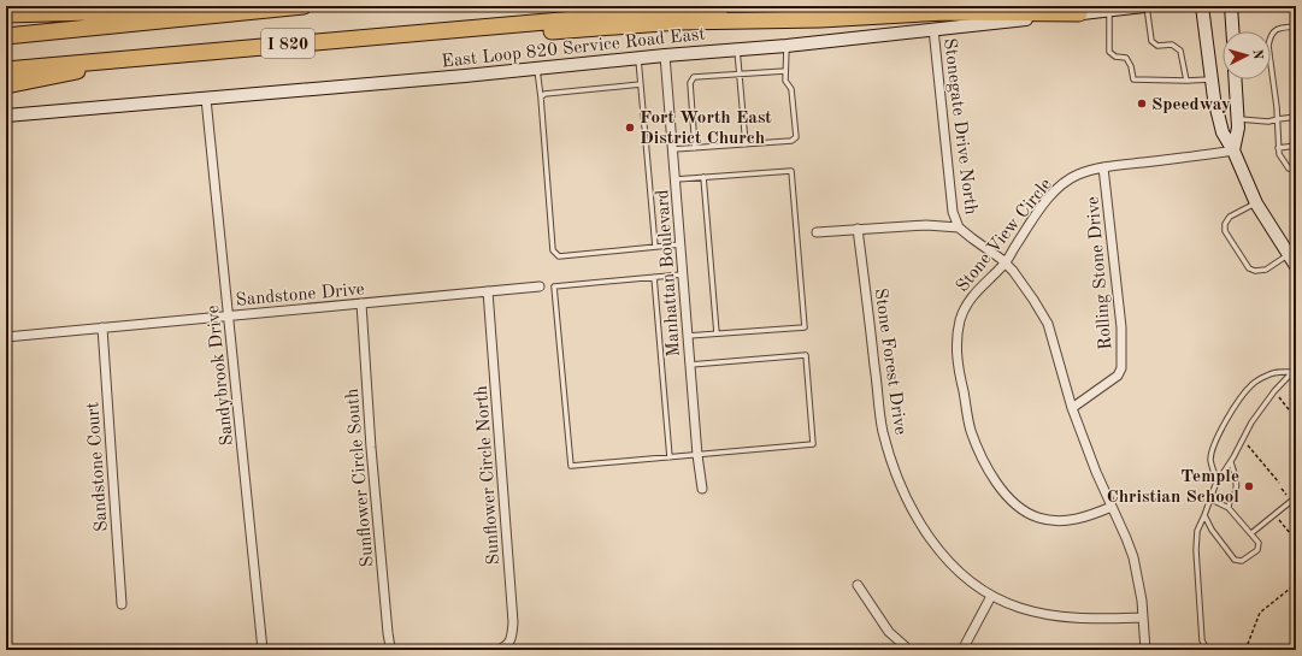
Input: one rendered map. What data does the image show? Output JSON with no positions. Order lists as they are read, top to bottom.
{
  "streets": {
    "highway": ["I 820"],
    "main road": ["East Loop 820 Service Road East"],
    "street": [
      "Stonegate Drive North",
      "Stone View Circle",
      "Manhattan Boulevard",
      "Rolling Stone Drive",
      "Sandstone Drive",
      "Stone Forest Drive",
      "Sandybrook Drive",
      "Sandstone Court",
      "Sunflower Circle North",
      "Sunflower Circle South"
    ]
  },
  "crossings": [
    ["East Loop 820 Service Road East", "Stonegate Drive North"],
    ["East Loop 820 Service Road East", "Manhattan Boulevard"],
    ["East Loop 820 Service Road East", "Sandybrook Drive"],
    ["Stonegate Drive North", "Stone View Circle"],
    ["Stonegate Drive North", "Rolling Stone Drive"],
    ["Stonegate Drive North", "Stone Forest Drive"],
    ["Stone View Circle", "Rolling Stone Drive"],
    ["Sandstone Drive", "Sandybrook Drive"],
    ["Sandstone Drive", "Sandstone Court"],
    ["Sandstone Drive", "Sunflower Circle North"],
    ["Sandstone Drive", "Sunflower Circle South"]
  ],
  "places": ["Speedway", "Fort Worth East District Church", "Temple Christian School"],
  "north": "right"
}
